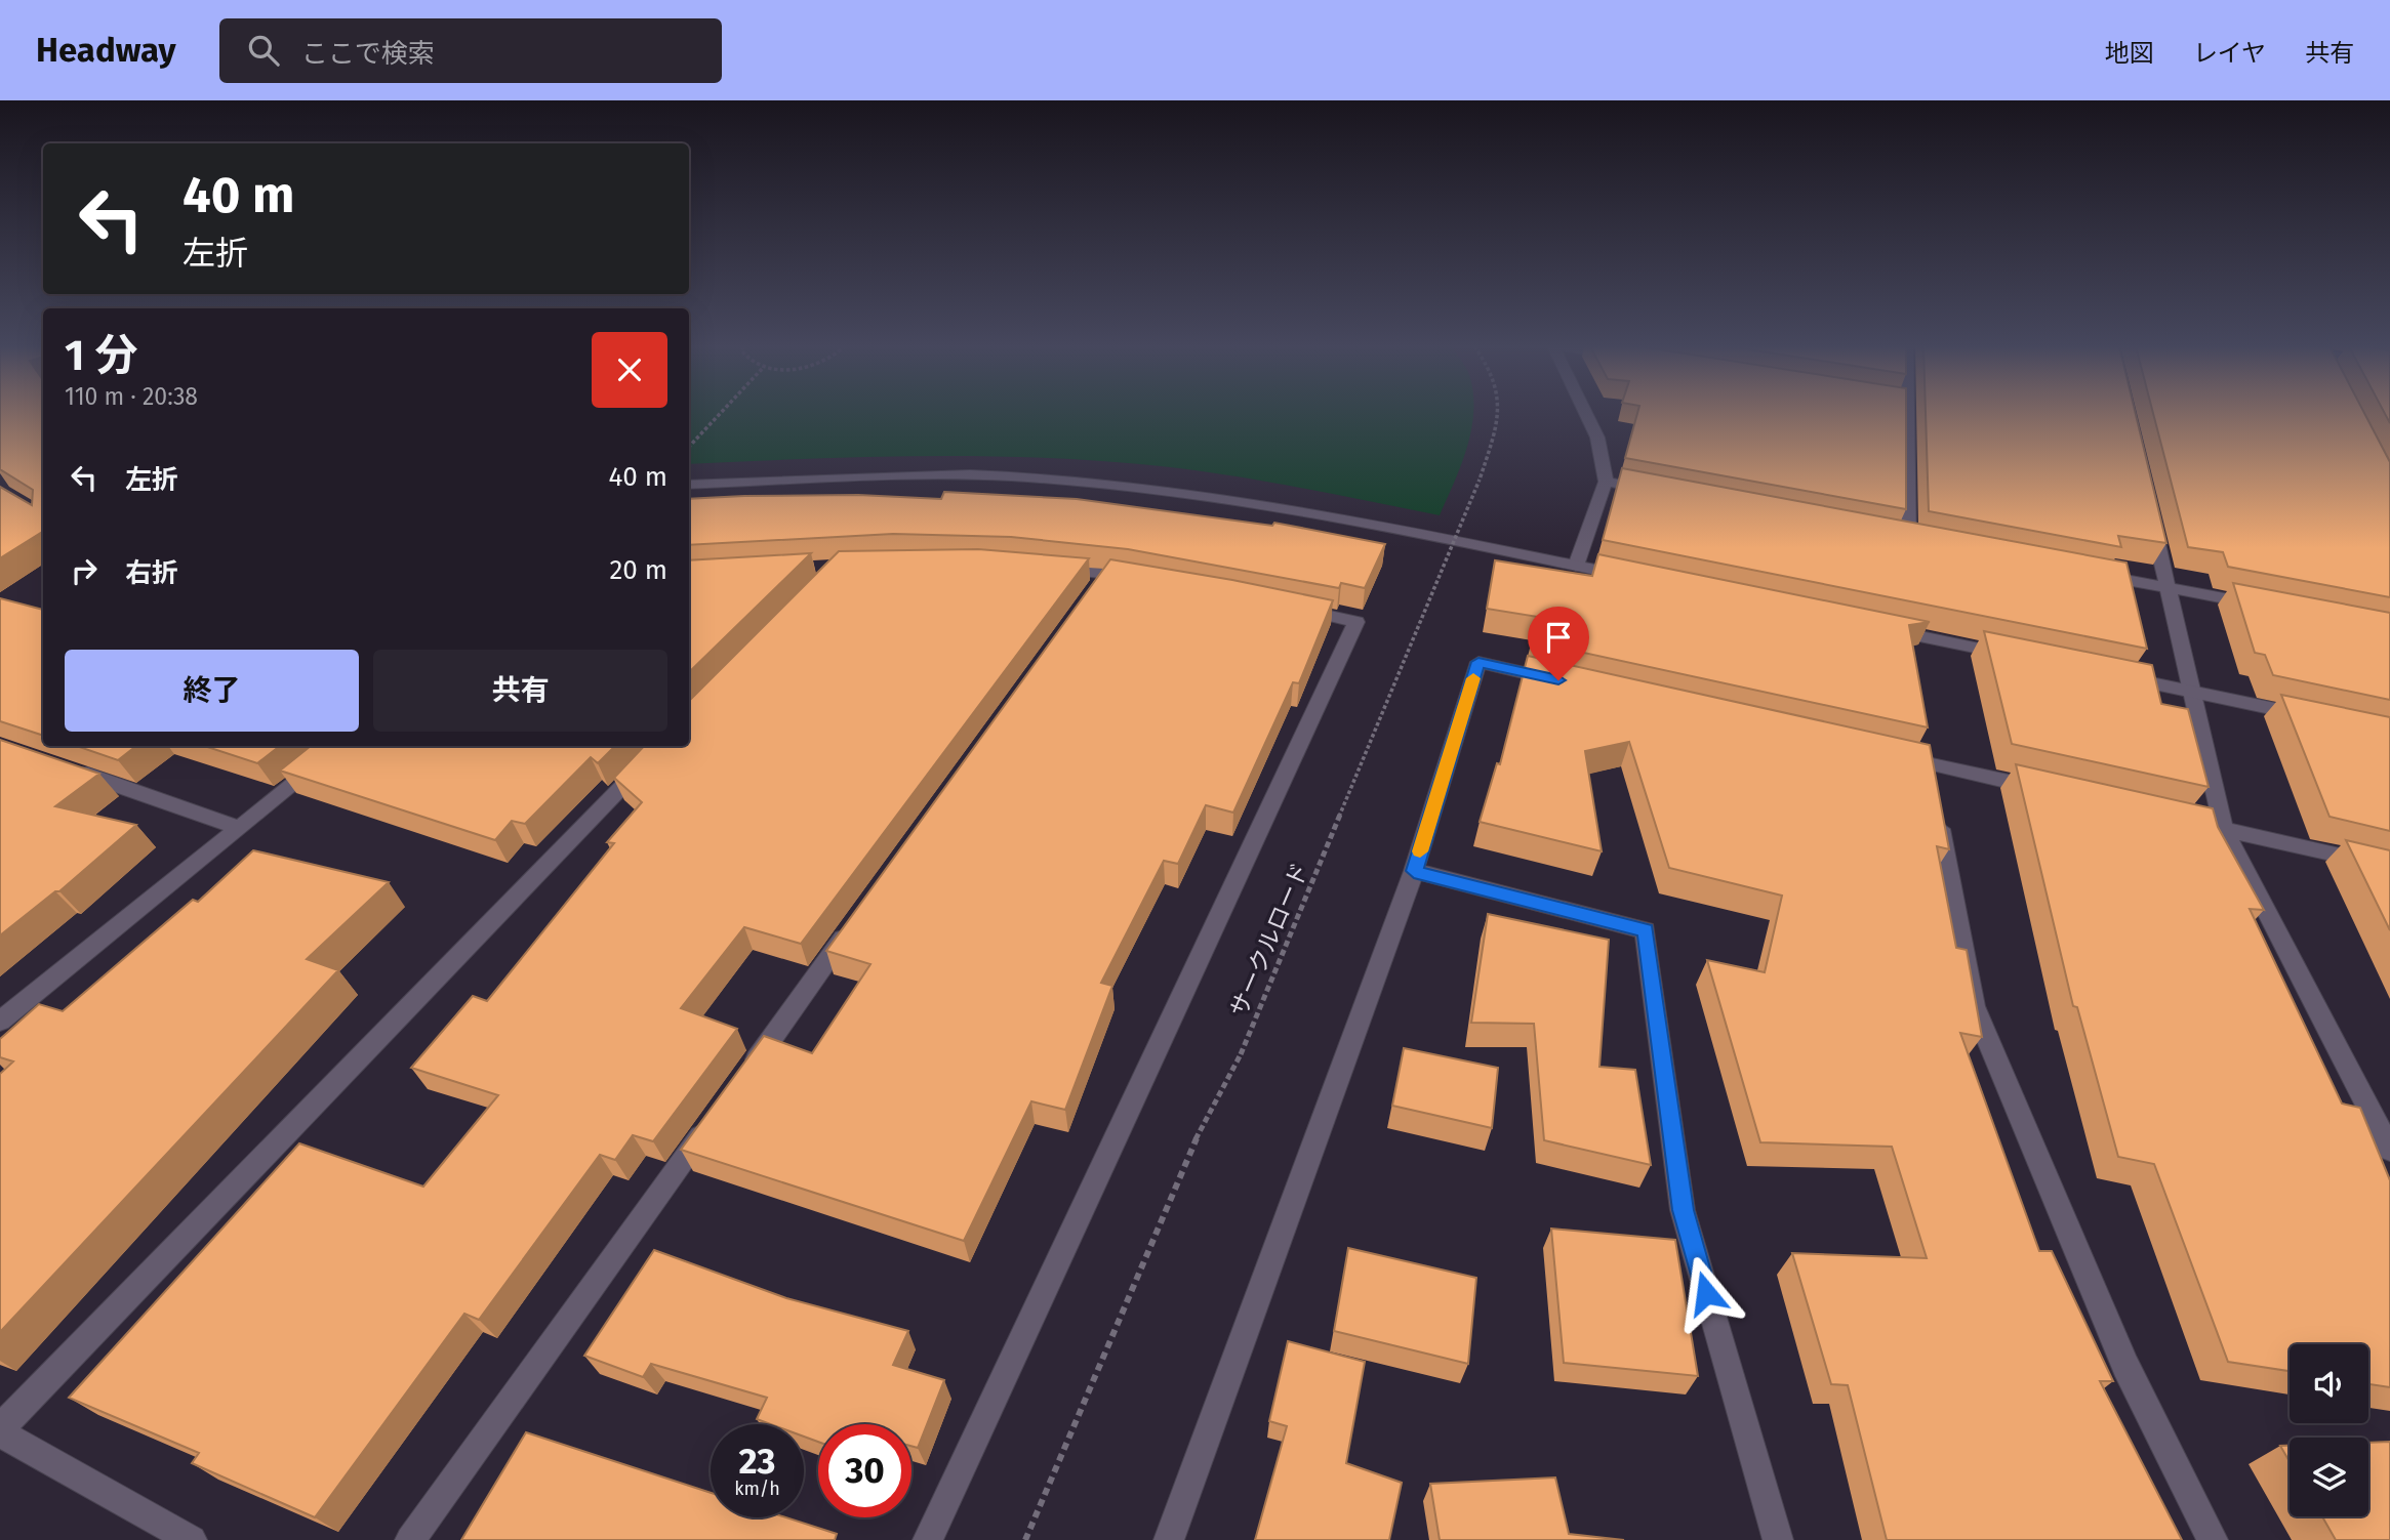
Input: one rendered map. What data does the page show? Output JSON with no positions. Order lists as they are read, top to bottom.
{
  "streets": {
    "path": ["サークルロード"]
  },
  "page": {
    "header": "Headway",
    "search": "ここで検索",
    "nav": ["地図", "レイヤ", "共有"],
    "turn": ["40 m", "左折"],
    "heading": ["1 分", "110 m · 20:38"],
    "list": [
      {
        "name": "左折",
        "value": "40 m"
      },
      {
        "name": "右折",
        "value": "20 m"
      }
    ],
    "buttons": ["終了", "共有"],
    "speed": "23 km/h",
    "limit": "30"
  }
}
